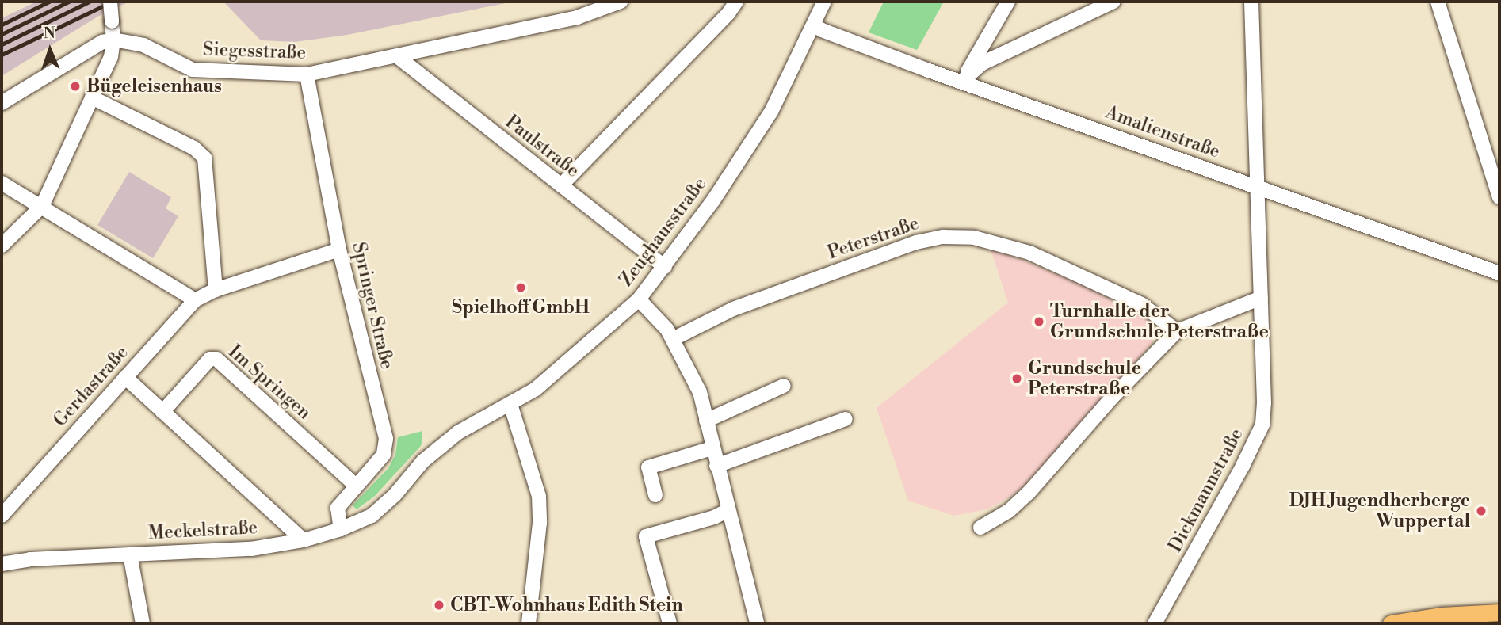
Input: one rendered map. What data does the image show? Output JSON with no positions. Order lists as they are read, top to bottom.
{
  "streets": {
    "street": [
      "Siegesstraße",
      "Amalienstraße",
      "Paulstraße",
      "Zeughausstraße",
      "Peterstraße",
      "Springer Straße",
      "Im Springen",
      "Gerdastraße",
      "Dickmannstraße",
      "Meckelstraße"
    ]
  },
  "crossings": [
    ["Siegesstraße", "Paulstraße"],
    ["Siegesstraße", "Springer Straße"],
    ["Amalienstraße", "Zeughausstraße"],
    ["Amalienstraße", "Dickmannstraße"],
    ["Paulstraße", "Zeughausstraße"],
    ["Zeughausstraße", "Meckelstraße"],
    ["Springer Straße", "Im Springen"],
    ["Springer Straße", "Gerdastraße"],
    ["Springer Straße", "Meckelstraße"]
  ],
  "places": [
    "Bügeleisenhaus",
    "Spielhoff GmbH",
    "Turnhalle der Grundschule Peterstraße",
    "Grundschule Peterstraße",
    "DJH Jugendherberge Wuppertal",
    "CBT-Wohnhaus Edith Stein"
  ],
  "north": "top"
}
